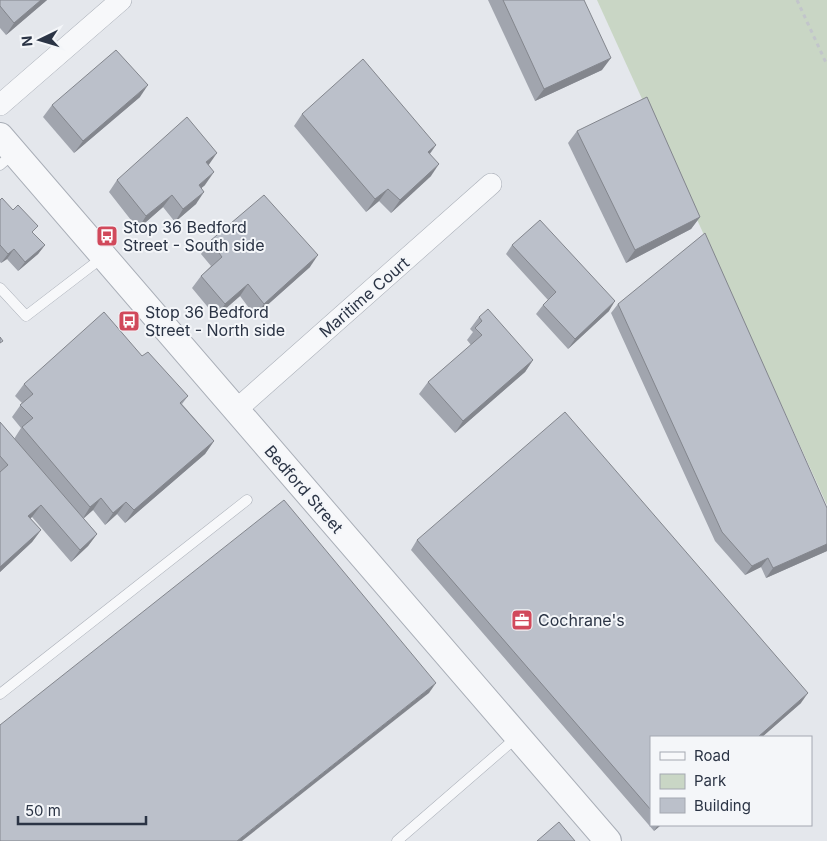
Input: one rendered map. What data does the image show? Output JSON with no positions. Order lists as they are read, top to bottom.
{
  "streets": {
    "street": ["Maritime Court", "Bedford Street"]
  },
  "crossings": [
    ["Maritime Court", "Bedford Street"]
  ],
  "places": {
    "bus stop": ["Stop 36 Bedford Street - South side", "Stop 36 Bedford Street - North side"],
    "office": ["Cochrane's"]
  },
  "legend": ["Road", "Park", "Building"],
  "scale_bar": "50 m",
  "north": "left"
}
